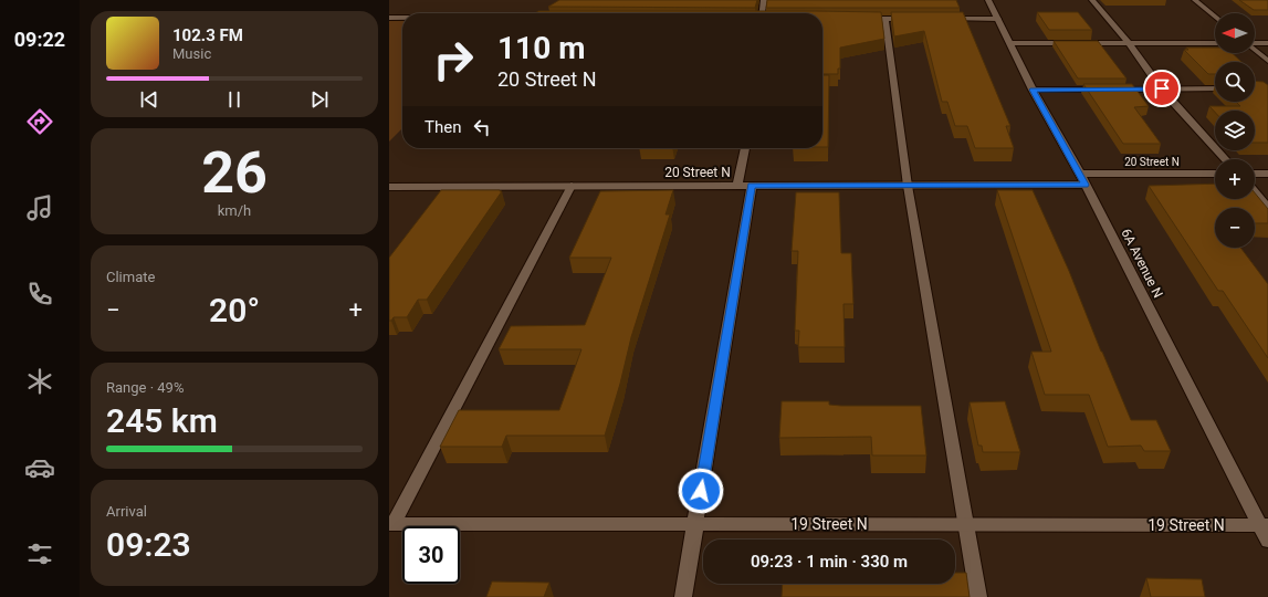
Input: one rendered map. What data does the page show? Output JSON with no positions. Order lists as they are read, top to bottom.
{
  "streets": {
    "street": ["20 Street N", "6A Avenue N", "19 Street N"]
  },
  "crossings": [
    ["20 Street N", "6A Avenue N"],
    ["6A Avenue N", "19 Street N"]
  ],
  "north": "left",
  "page": {
    "tabs": "09:22",
    "map_buttons": ["+", "−"],
    "turn": ["110 m", "20 Street N"],
    "song": ["102.3 FM", "Music"],
    "then": "Then",
    "tile": [
      ["26", "km/h"],
      "Climate",
      ["Range · 49%", "245 km"],
      ["Arrival", "09:23"]
    ],
    "heat": ["−", "20°", "+"],
    "limit": "30",
    "trip": "09:23 · 1 min · 330 m"
  }
}
